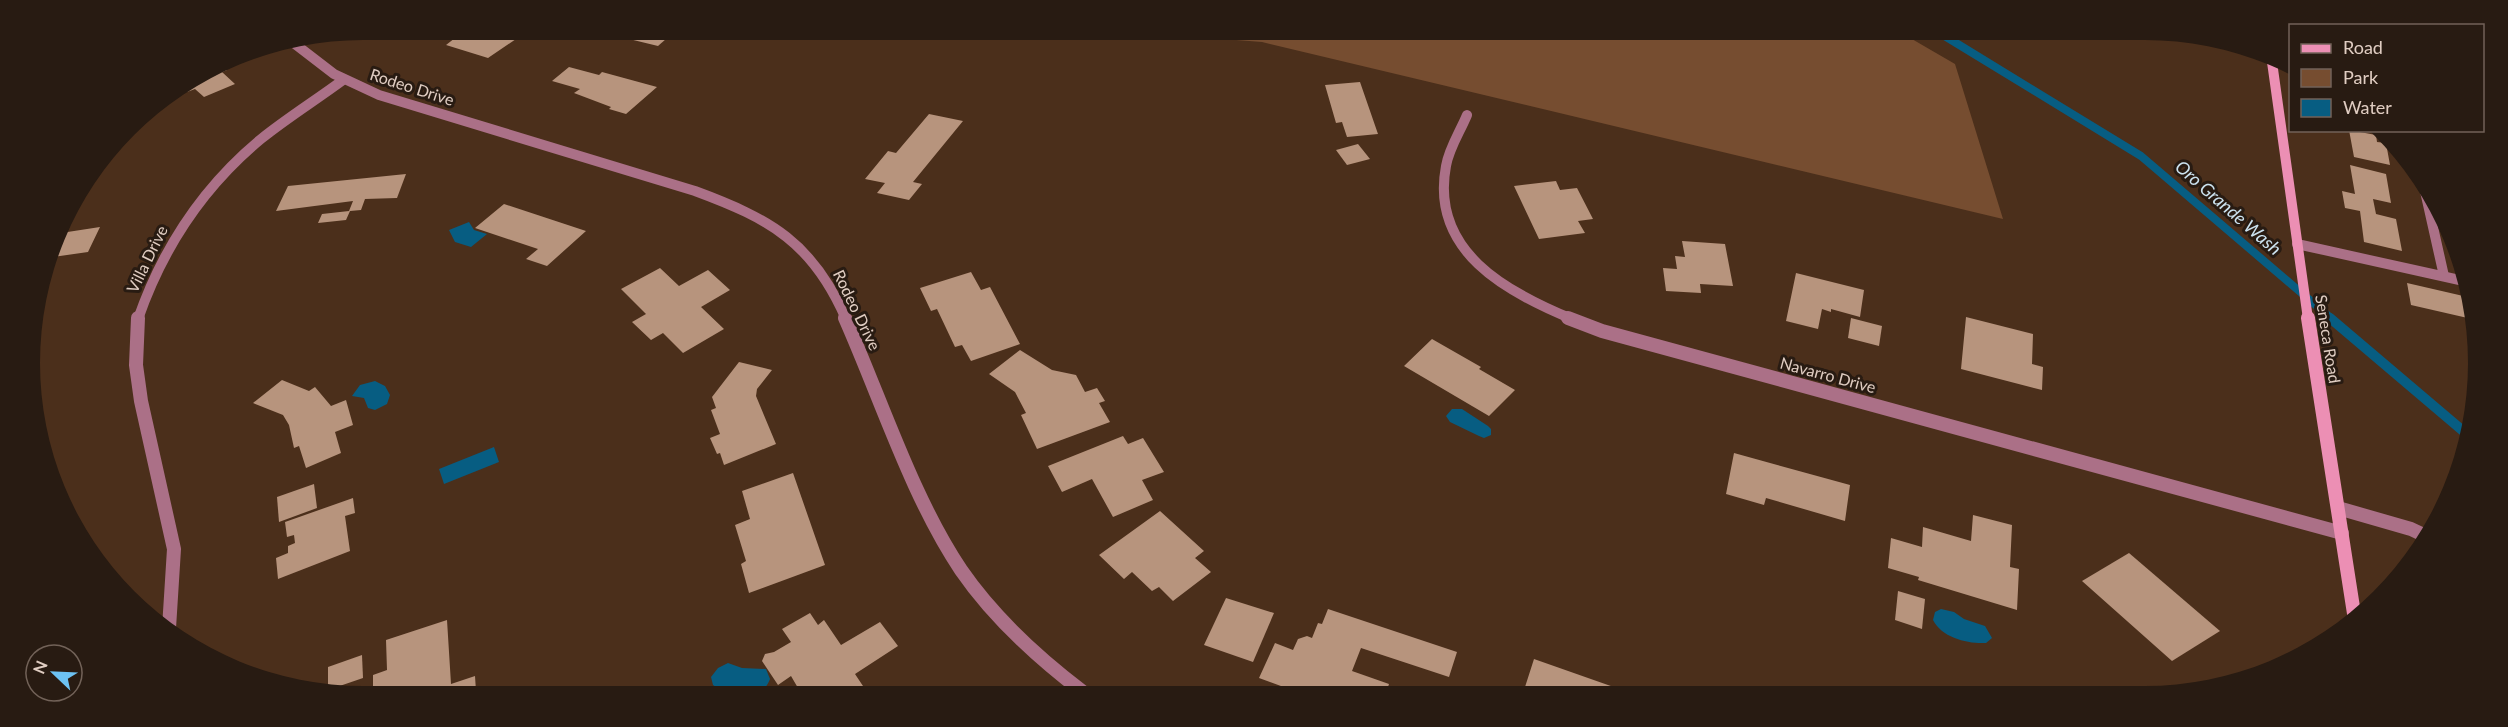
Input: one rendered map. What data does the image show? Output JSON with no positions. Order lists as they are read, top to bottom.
{
  "streets": {
    "main road": ["Seneca Road"],
    "street": ["Rodeo Drive", "Villa Drive", "Navarro Drive"]
  },
  "crossings": [
    ["Rodeo Drive", "Villa Drive"],
    ["Seneca Road", "Navarro Drive"]
  ],
  "water": ["Oro Grande Wash"],
  "legend": ["Road", "Park", "Water"],
  "north": "top left"
}
